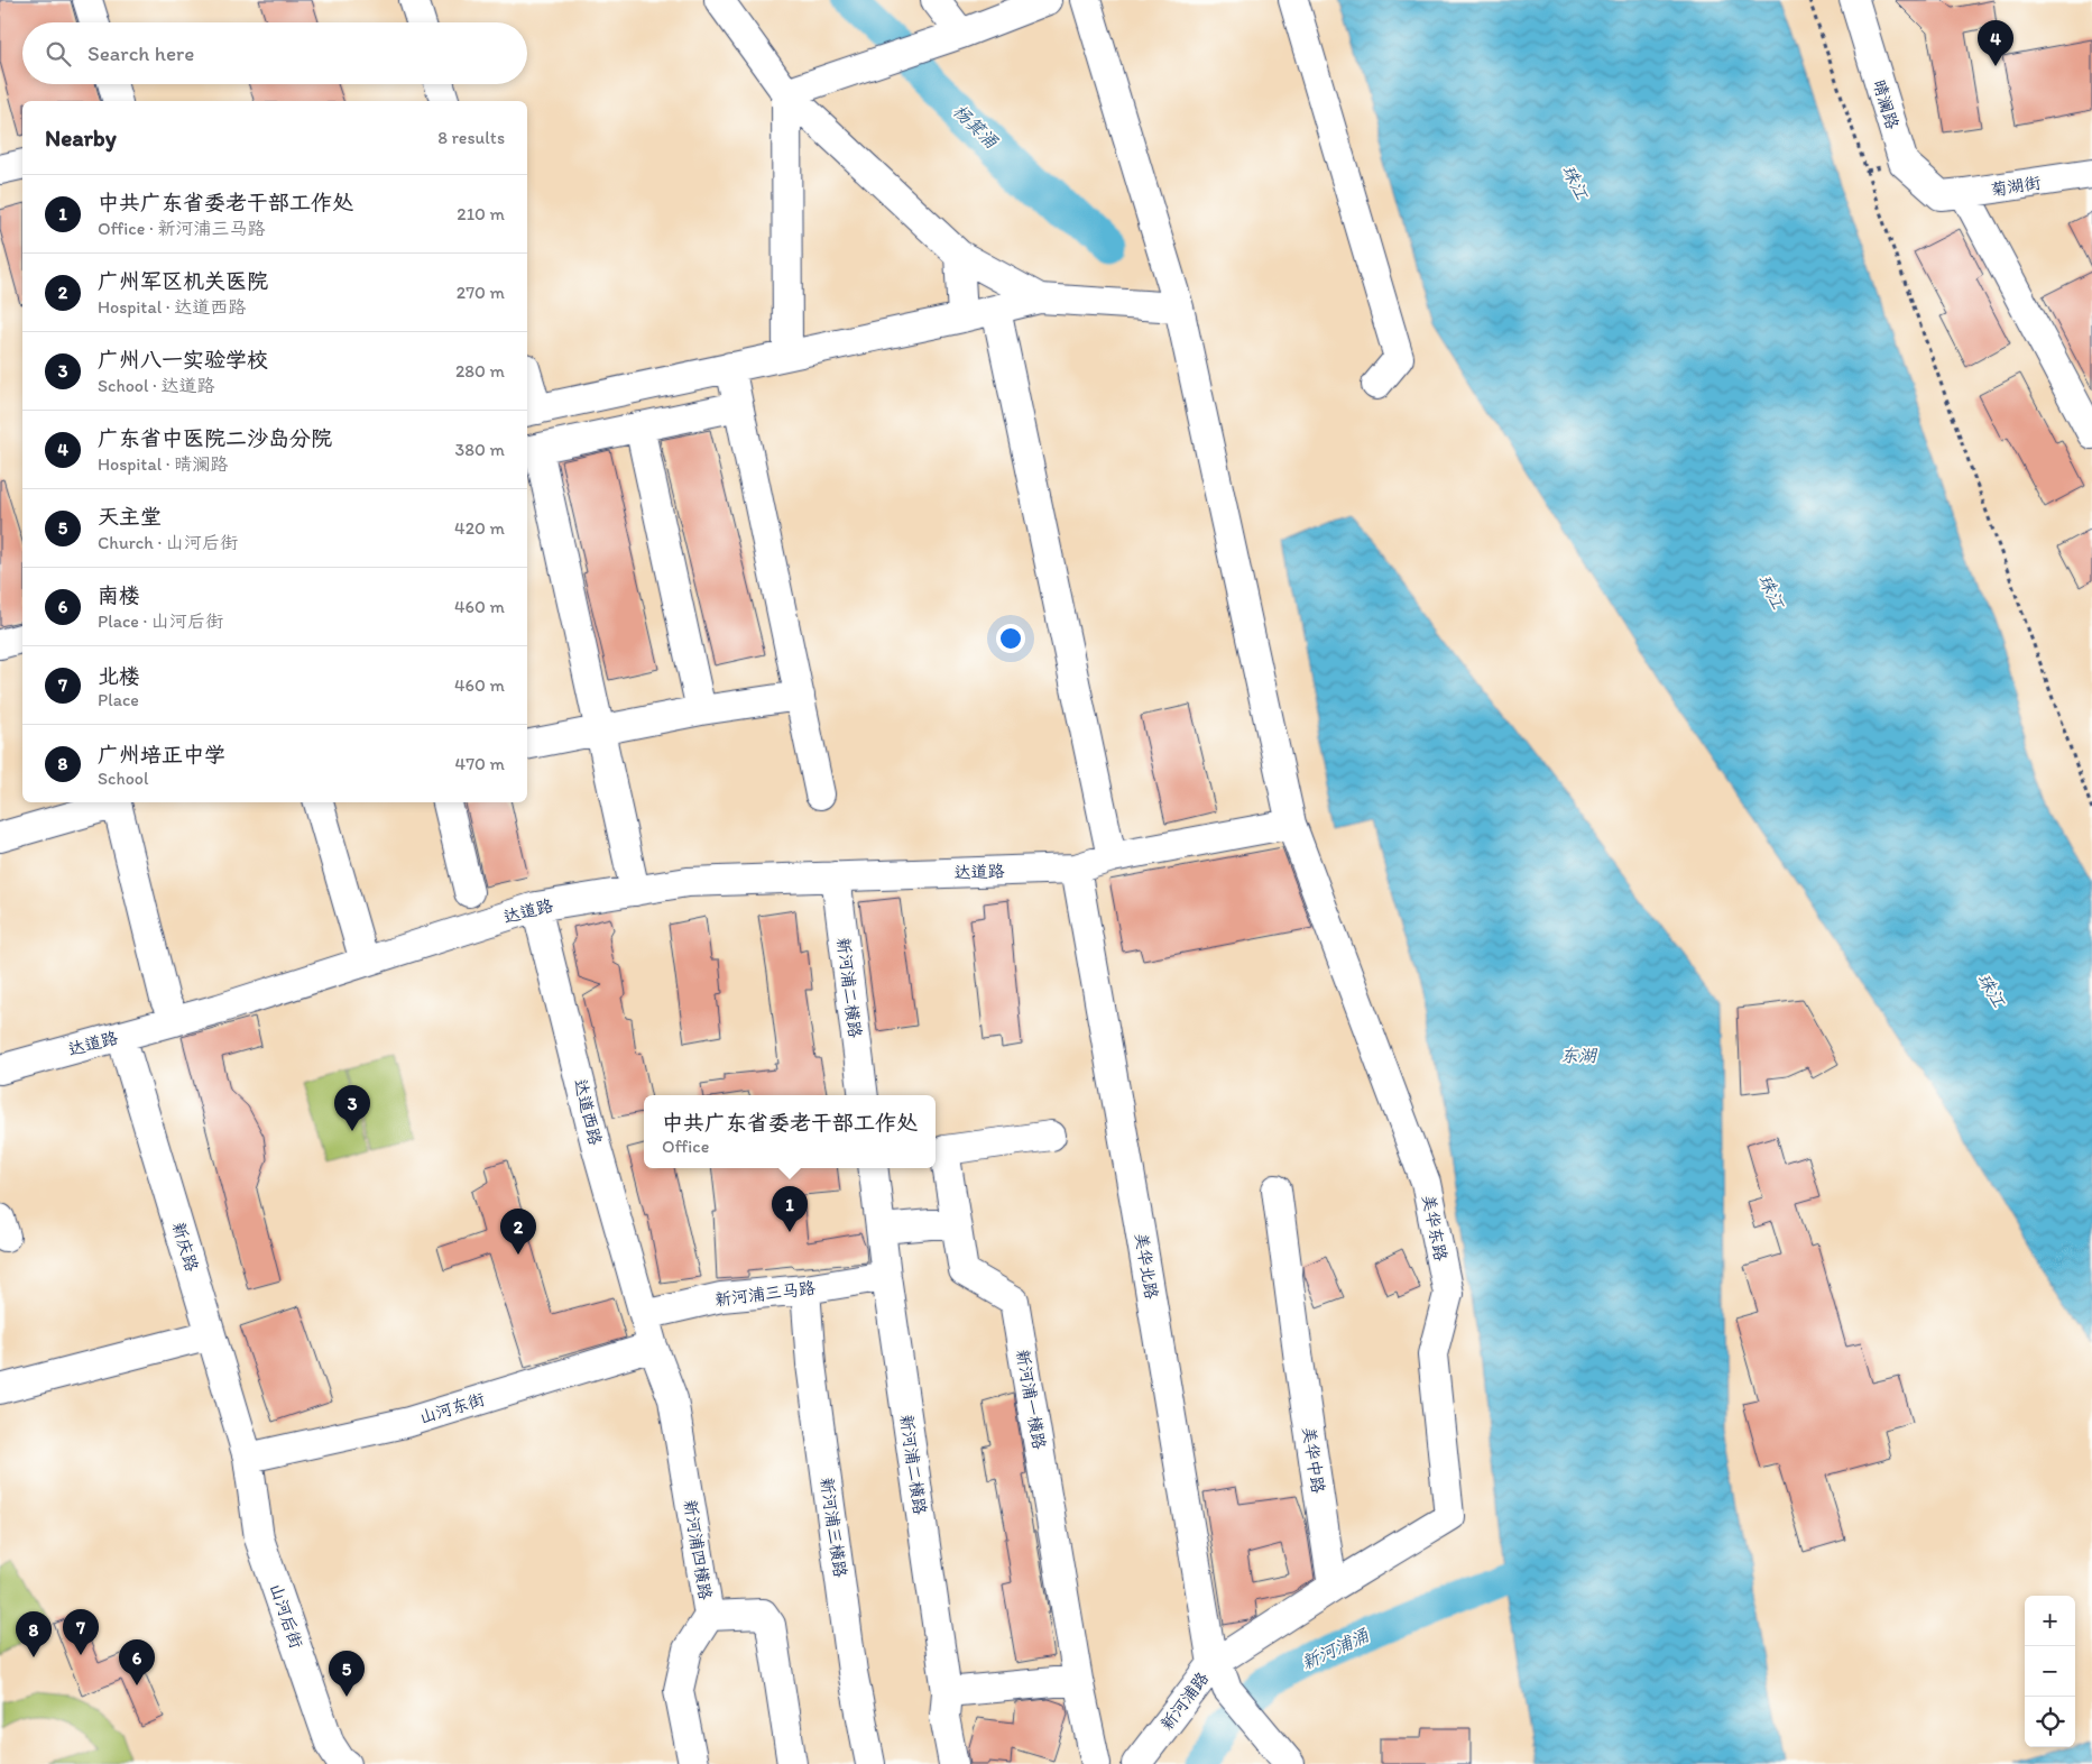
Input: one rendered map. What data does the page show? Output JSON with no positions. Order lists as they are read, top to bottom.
{
  "streets": {
    "street": [
      "晴澜路",
      "菊湖街",
      "达道路",
      "新河浦二横路",
      "达道西路",
      "美华东路",
      "新庆路",
      "美华北路",
      "新河浦三马路",
      "新河浦一横路",
      "山河东街",
      "美华中路",
      "新河浦三横路",
      "新河浦四横路",
      "山河后街",
      "新河浦路"
    ]
  },
  "crossings": [
    ["晴澜路", "菊湖街"],
    ["达道路", "新河浦二横路"],
    ["达道路", "达道西路"],
    ["达道路", "美华东路"],
    ["达道路", "新庆路"],
    ["达道路", "美华北路"],
    ["新河浦二横路", "新河浦三马路"],
    ["达道西路", "新河浦三马路"],
    ["达道西路", "新河浦四横路"],
    ["美华东路", "美华中路"],
    ["新庆路", "山河东街"],
    ["新庆路", "山河后街"],
    ["美华北路", "新河浦路"],
    ["新河浦三马路", "新河浦三横路"],
    ["新河浦三马路", "新河浦四横路"],
    ["山河东街", "新河浦四横路"],
    ["山河东街", "山河后街"]
  ],
  "water": [
    "杨箕涌",
    "珠江",
    "东湖",
    "新河浦涌"
  ],
  "page": {
    "pins": [
      "4",
      "3",
      "1",
      "2",
      "7",
      "8",
      "6",
      "5"
    ],
    "search": "Search here",
    "heading": ["Nearby", "8 results"],
    "list": [
      {
        "mark": "1",
        "name": "中共广东省委老干部工作处",
        "note": "Office · 新河浦三马路",
        "value": "210 m"
      },
      {
        "mark": "2",
        "name": "广州军区机关医院",
        "note": "Hospital · 达道西路",
        "value": "270 m"
      },
      {
        "mark": "3",
        "name": "广州八一实验学校",
        "note": "School · 达道路",
        "value": "280 m"
      },
      {
        "mark": "4",
        "name": "广东省中医院二沙岛分院",
        "note": "Hospital · 晴澜路",
        "value": "380 m"
      },
      {
        "mark": "5",
        "name": "天主堂",
        "note": "Church · 山河后街",
        "value": "420 m"
      },
      {
        "mark": "6",
        "name": "南楼",
        "note": "Place · 山河后街",
        "value": "460 m"
      },
      {
        "mark": "7",
        "name": "北楼",
        "note": "Place",
        "value": "460 m"
      },
      {
        "mark": "8",
        "name": "广州培正中学",
        "note": "School",
        "value": "470 m"
      }
    ],
    "popup": ["中共广东省委老干部工作处", "Office"],
    "map_buttons": ["+", "−"]
  }
}
